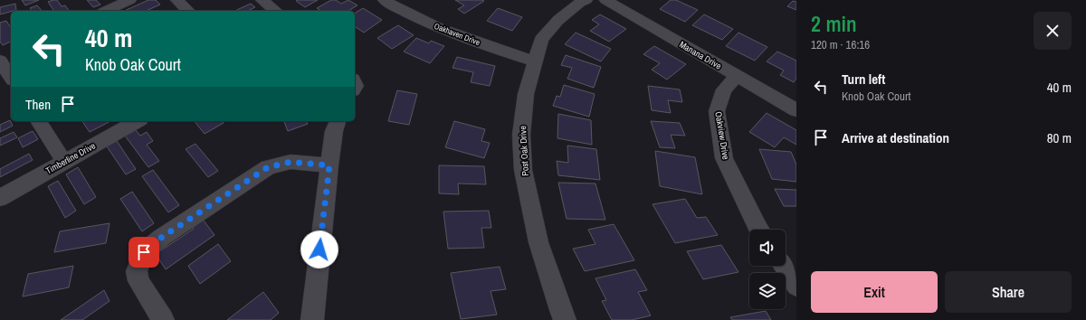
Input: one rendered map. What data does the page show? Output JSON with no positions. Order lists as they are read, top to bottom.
{
  "streets": {
    "street": [
      "Oakhaven Drive",
      "Manana Drive",
      "Oakview Drive",
      "Post Oak Drive",
      "Timberline Drive"
    ]
  },
  "crossings": [
    ["Oakhaven Drive", "Post Oak Drive"],
    ["Manana Drive", "Oakview Drive"]
  ],
  "page": {
    "heading": ["2 min", "120 m · 16:16"],
    "turn": ["40 m", "Knob Oak Court"],
    "list": [
      {
        "name": "Turn left",
        "note": "Knob Oak Court",
        "value": "40 m"
      },
      {
        "name": "Arrive at destination",
        "value": "80 m"
      }
    ],
    "then": "Then",
    "buttons": ["Exit", "Share"]
  }
}
